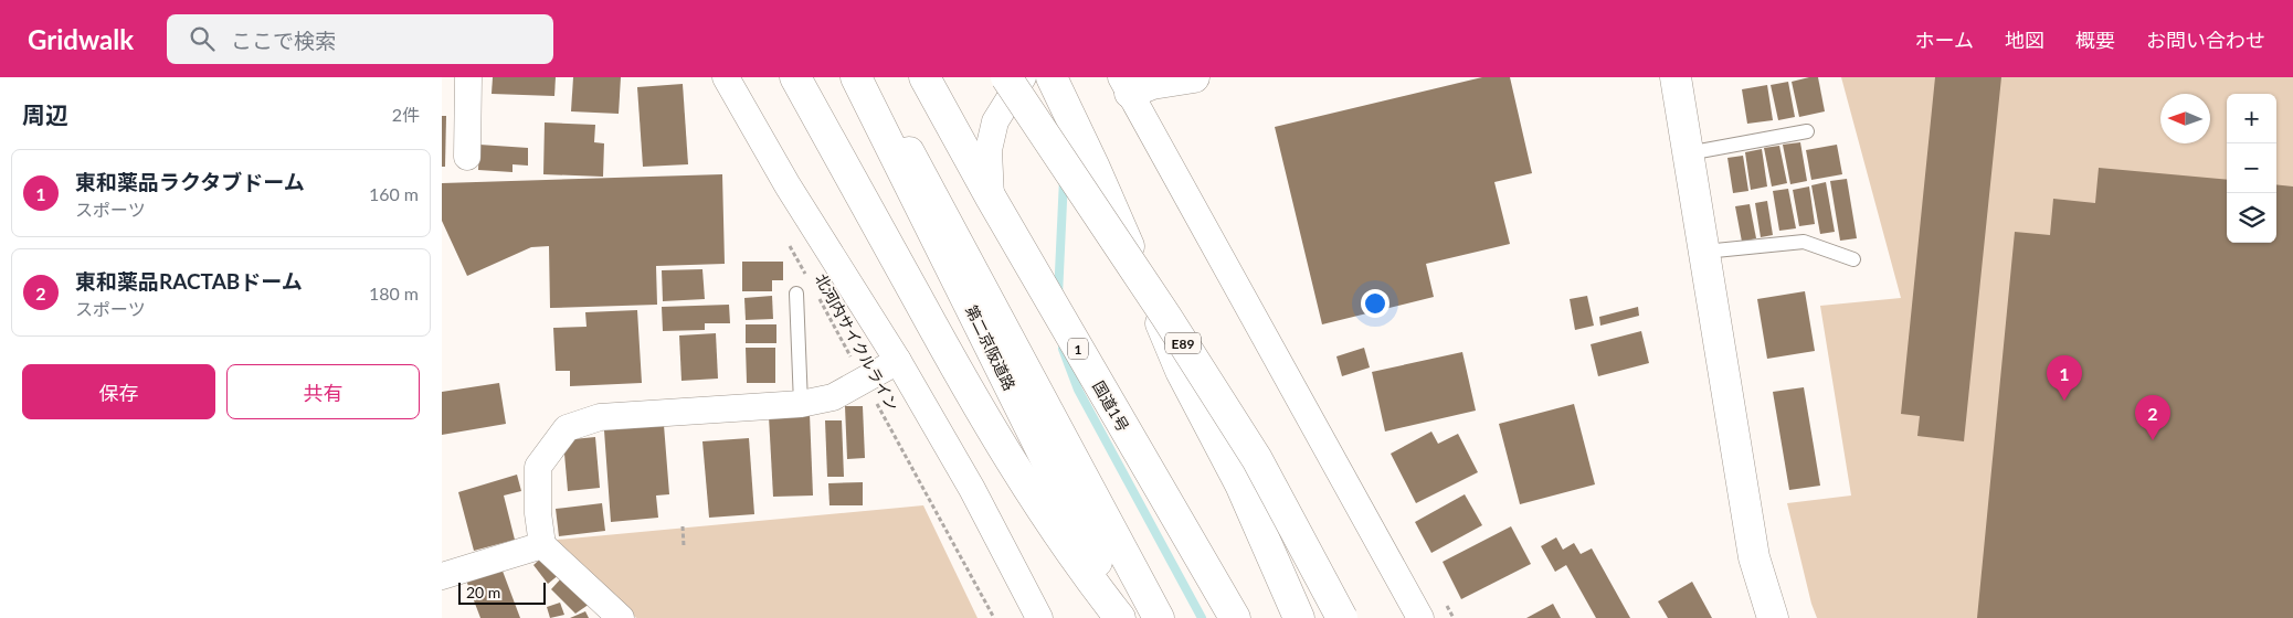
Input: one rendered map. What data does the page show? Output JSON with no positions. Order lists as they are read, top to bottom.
{
  "streets": {
    "main road": [
      "E89",
      "第二京阪道路",
      "1",
      "国道1号"
    ],
    "path": ["北河内サイクルライン"]
  },
  "scale_bar": "20 m",
  "north": "left",
  "page": {
    "header": "Gridwalk",
    "search": "ここで検索",
    "nav": [
      "ホーム",
      "地図",
      "概要",
      "お問い合わせ"
    ],
    "heading": ["周辺", "2件"],
    "map_buttons": ["+", "−"],
    "list": [
      {
        "mark": "1",
        "name": "東和薬品ラクタブドーム",
        "note": "スポーツ",
        "value": "160 m"
      },
      {
        "mark": "2",
        "name": "東和薬品RACTABドーム",
        "note": "スポーツ",
        "value": "180 m"
      }
    ],
    "buttons": ["保存", "共有"],
    "pins": ["1", "2"],
    "scale": "20 m"
  }
}
